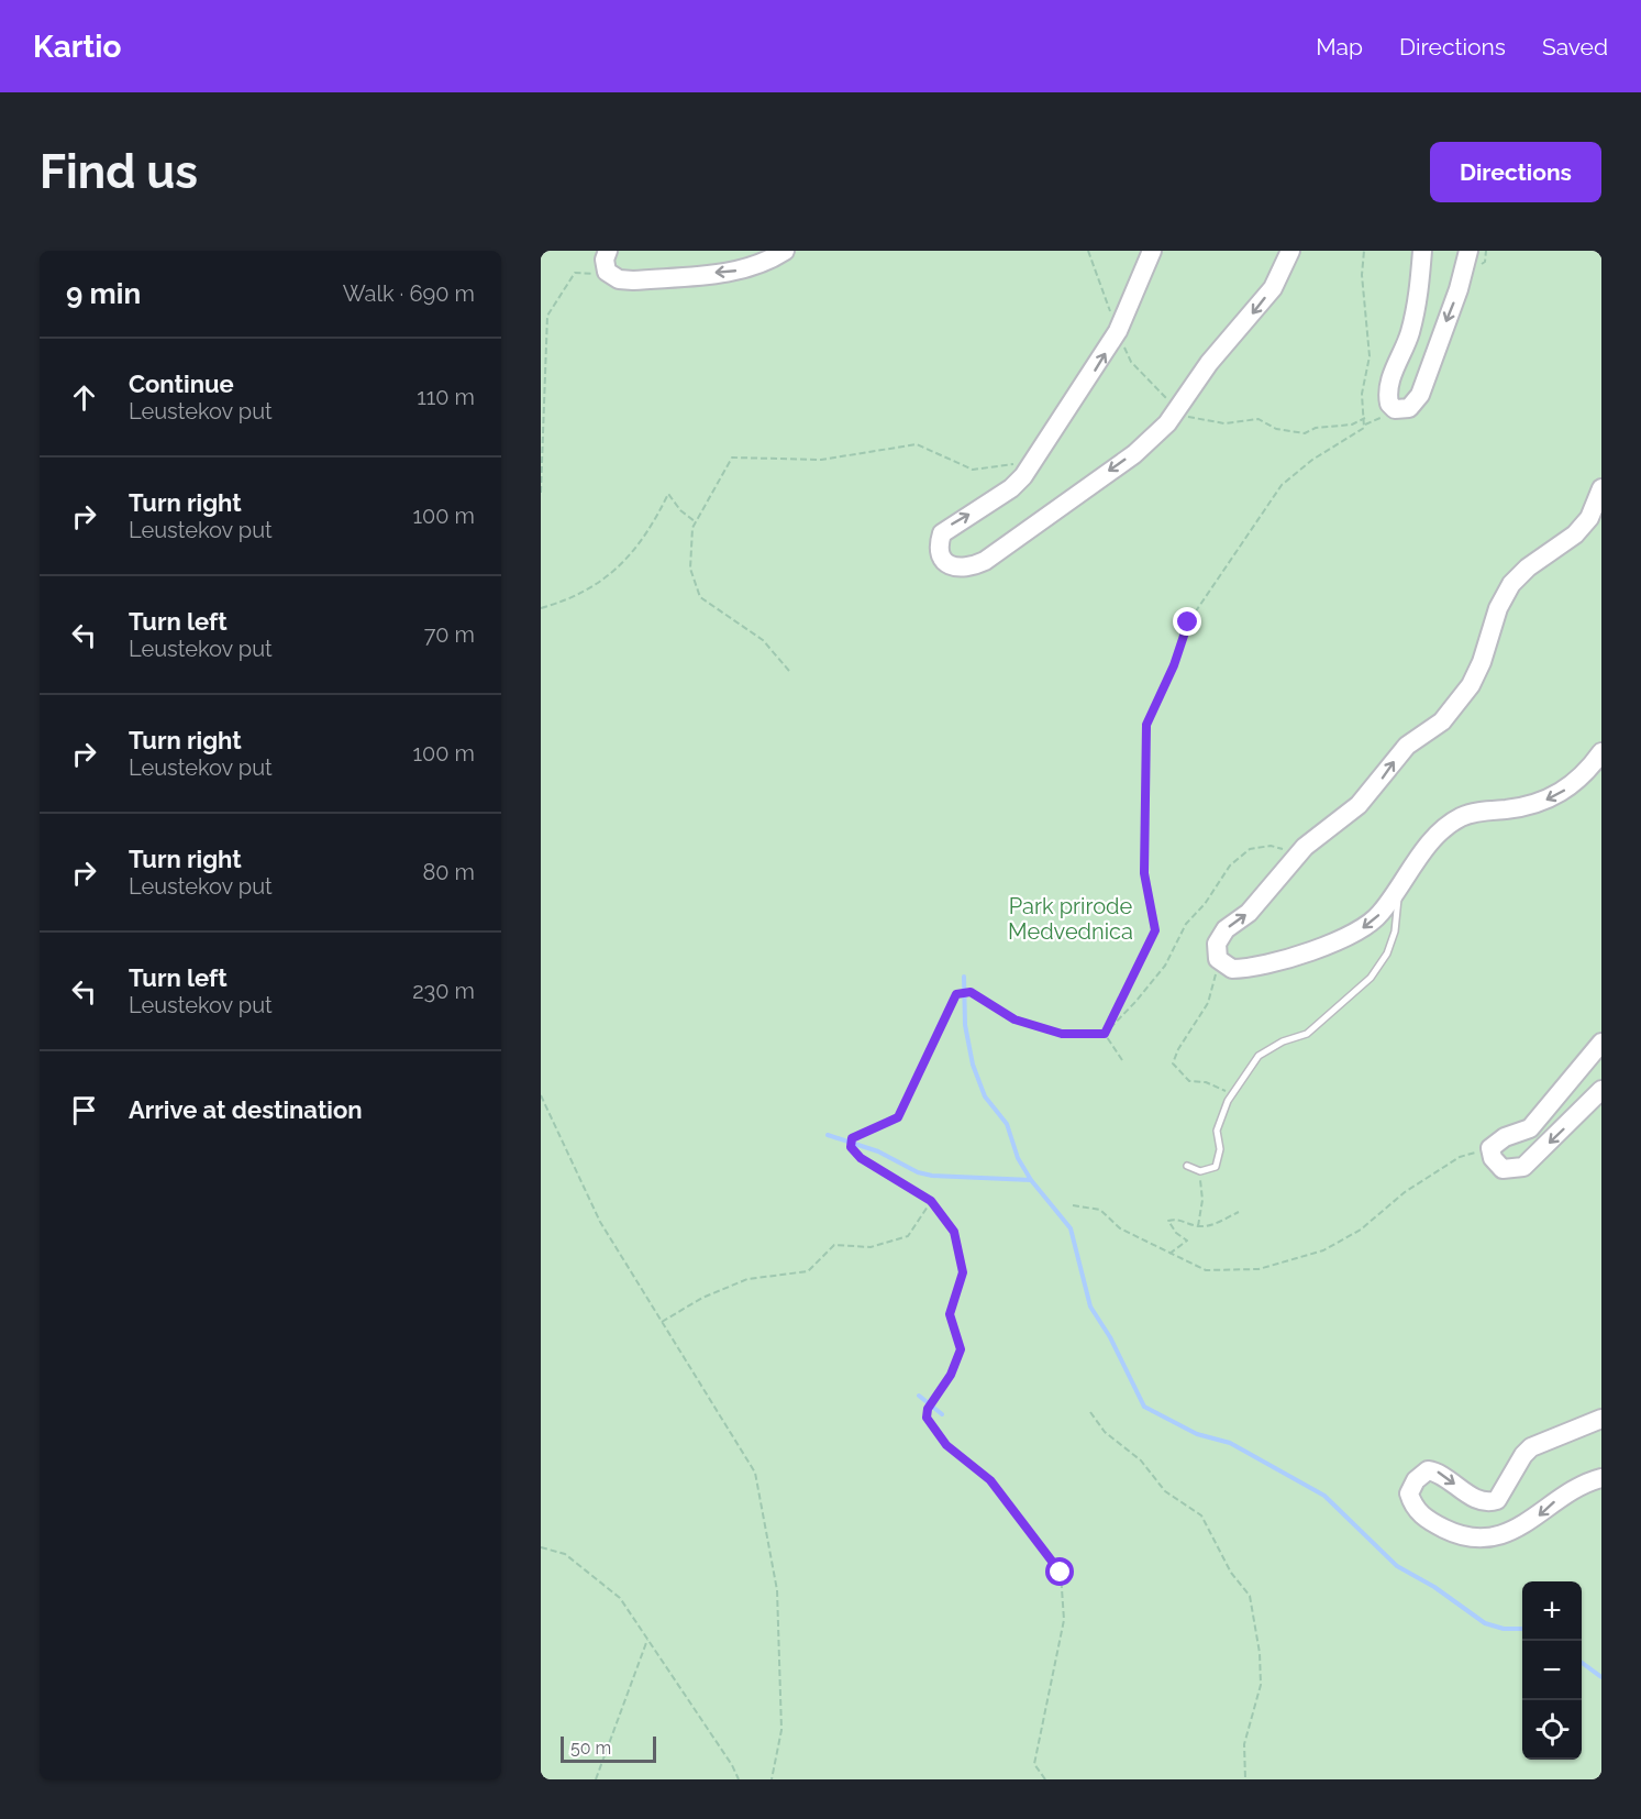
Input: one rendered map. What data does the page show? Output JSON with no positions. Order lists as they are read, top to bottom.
{
  "parks": ["Park prirode Medvednica"],
  "scale_bar": "50 m",
  "page": {
    "header": "Kartio",
    "nav": ["Map", "Directions", "Saved"],
    "buttons": "Directions",
    "title": "Find us",
    "heading": ["9 min", "Walk · 690 m"],
    "list": [
      ["Continue", "Leustekov put", "110 m"],
      ["Turn right", "Leustekov put", "100 m"],
      ["Turn left", "Leustekov put", "70 m"],
      ["Turn right", "Leustekov put", "100 m"],
      ["Turn right", "Leustekov put", "80 m"],
      ["Turn left", "Leustekov put", "230 m"],
      "Arrive at destination"
    ],
    "map_buttons": ["+", "−"],
    "scale": "50 m"
  }
}
